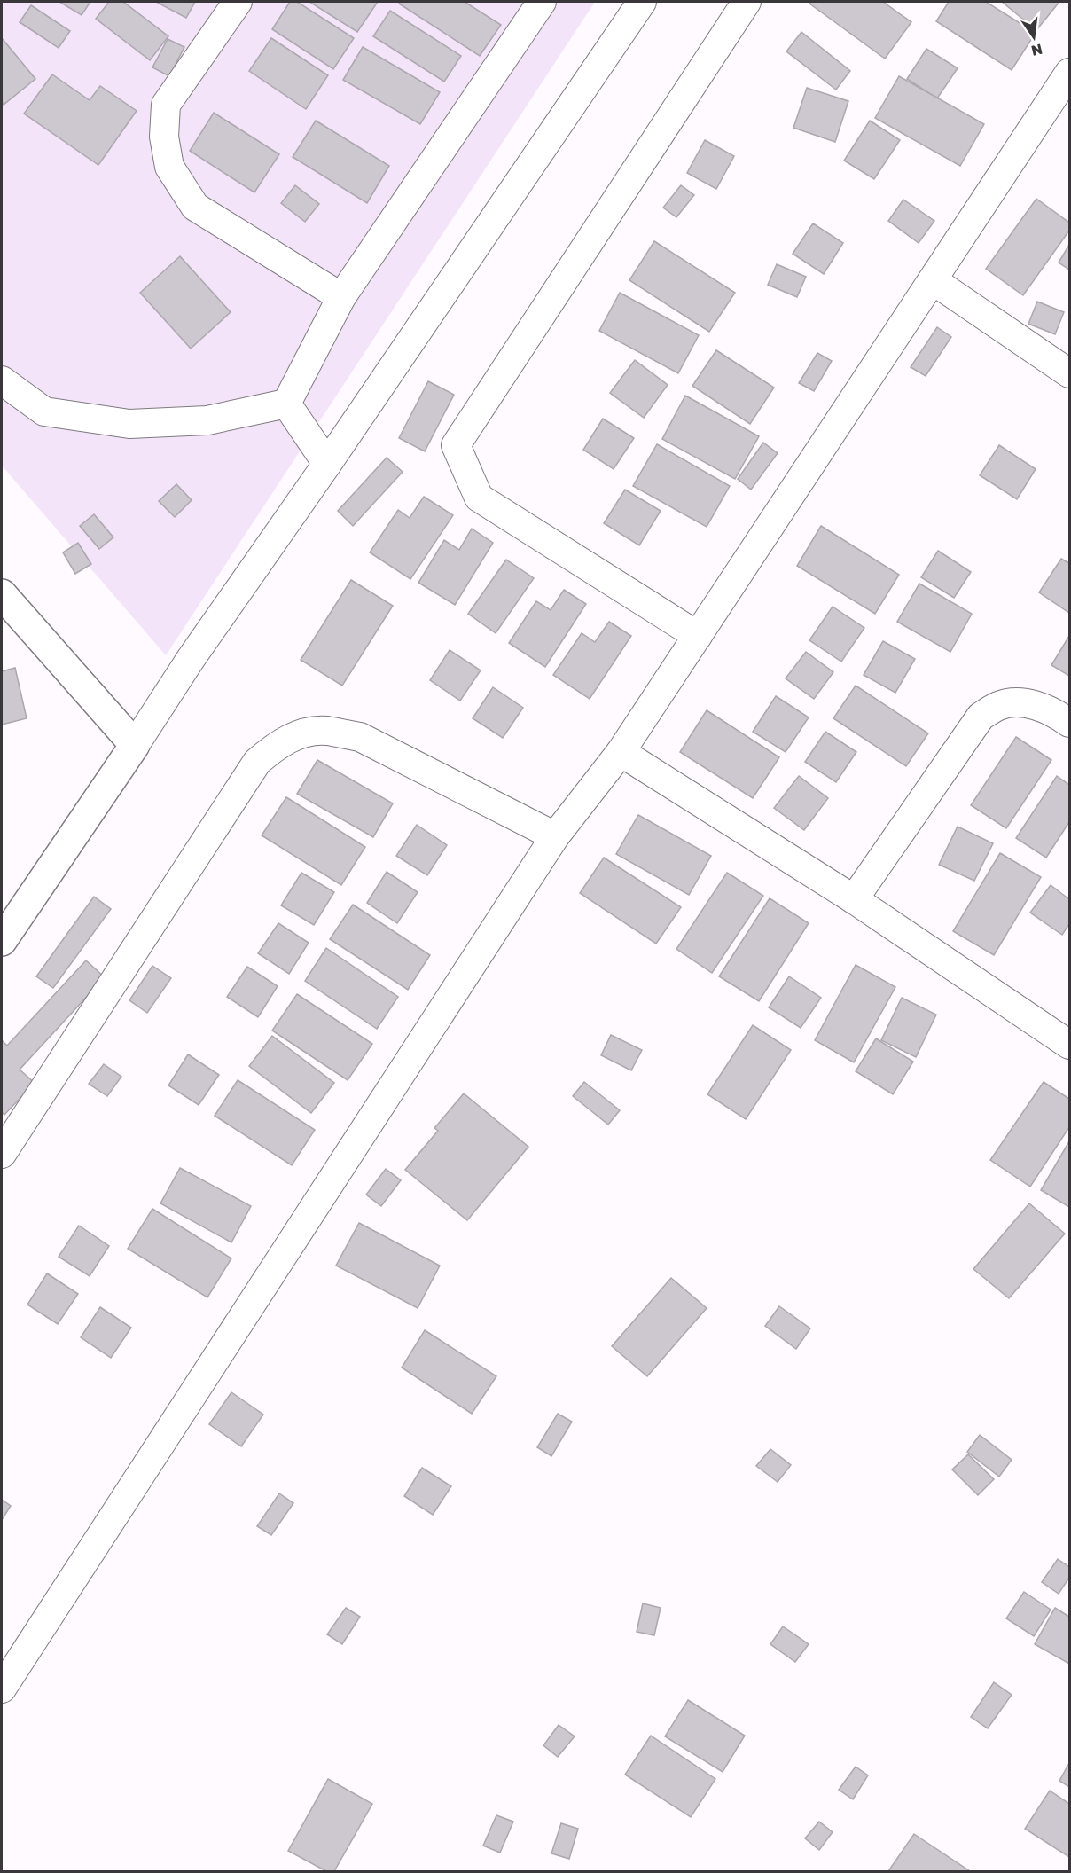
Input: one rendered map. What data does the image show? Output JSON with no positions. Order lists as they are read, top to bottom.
{
  "north": "bottom"
}
